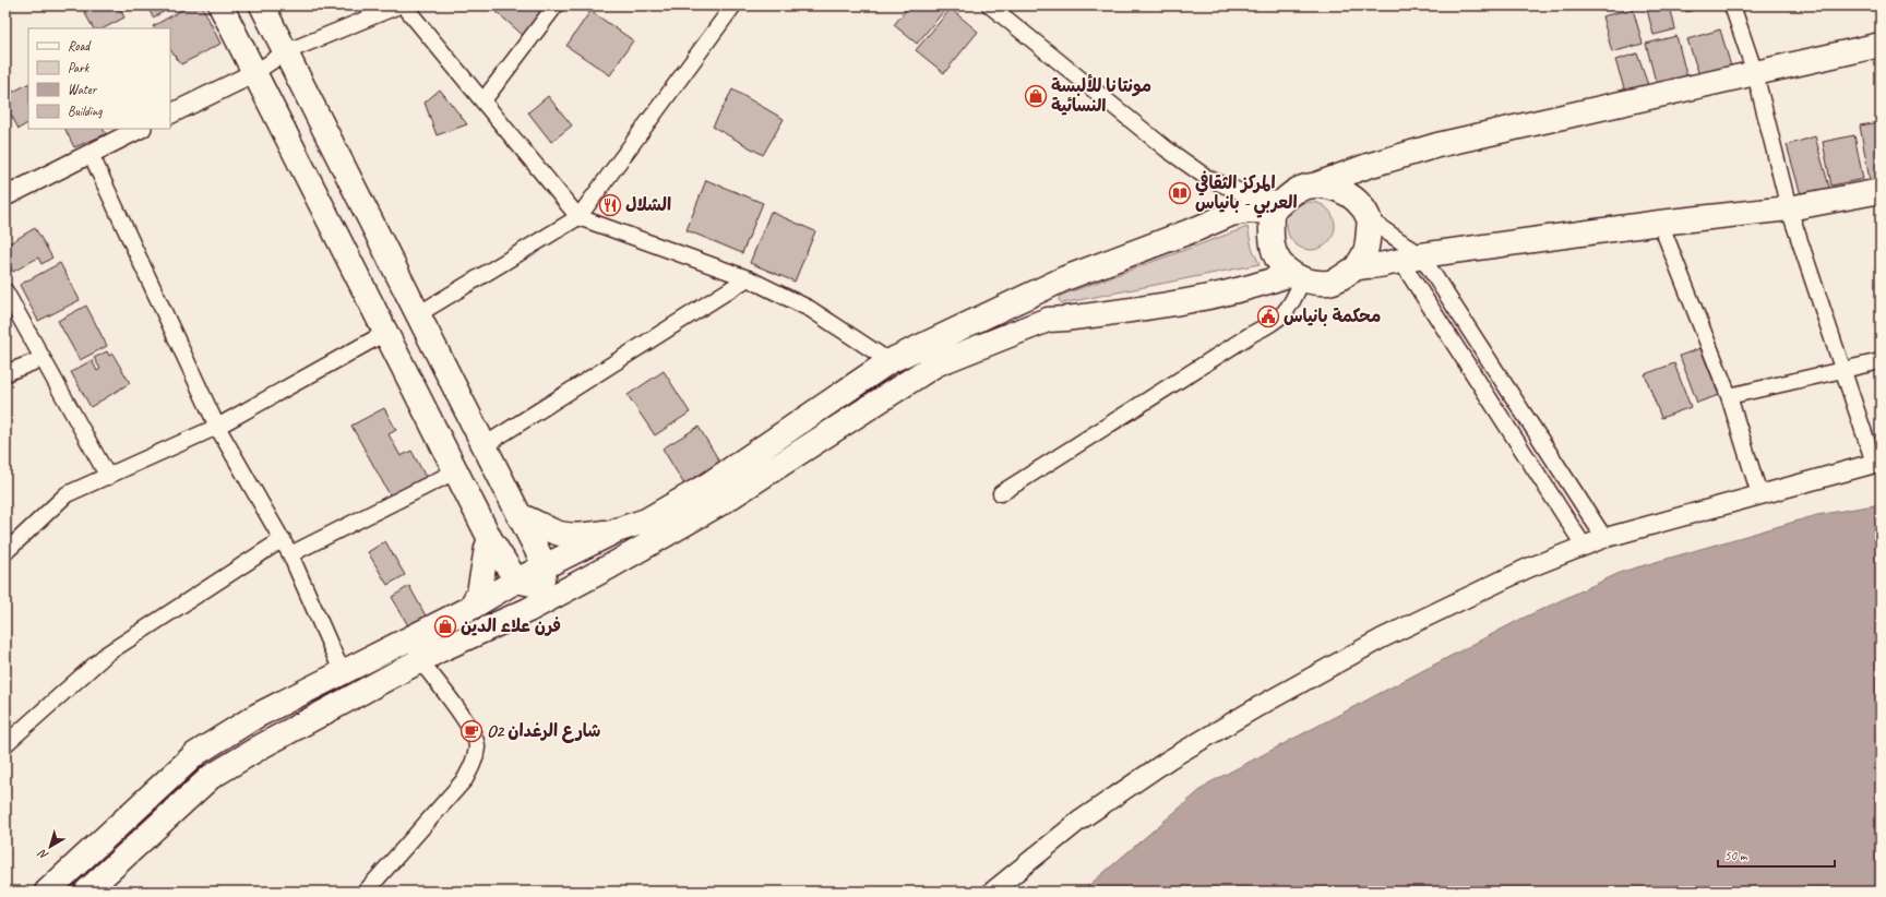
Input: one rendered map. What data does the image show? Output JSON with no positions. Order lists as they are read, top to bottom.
{
  "places": {
    "shop": ["مونتانا للألبسة النسائية", "فرن علاء الدين"],
    "library": ["المركز الثقافي العربي - بانياس"],
    "restaurant": ["الشلال"],
    "public building": ["محكمة بانياس"],
    "cafe": ["O2 شارع الرغدان"]
  },
  "legend": [
    "Road",
    "Park",
    "Water",
    "Building"
  ],
  "scale_bar": "50 m",
  "north": "bottom left"
}
